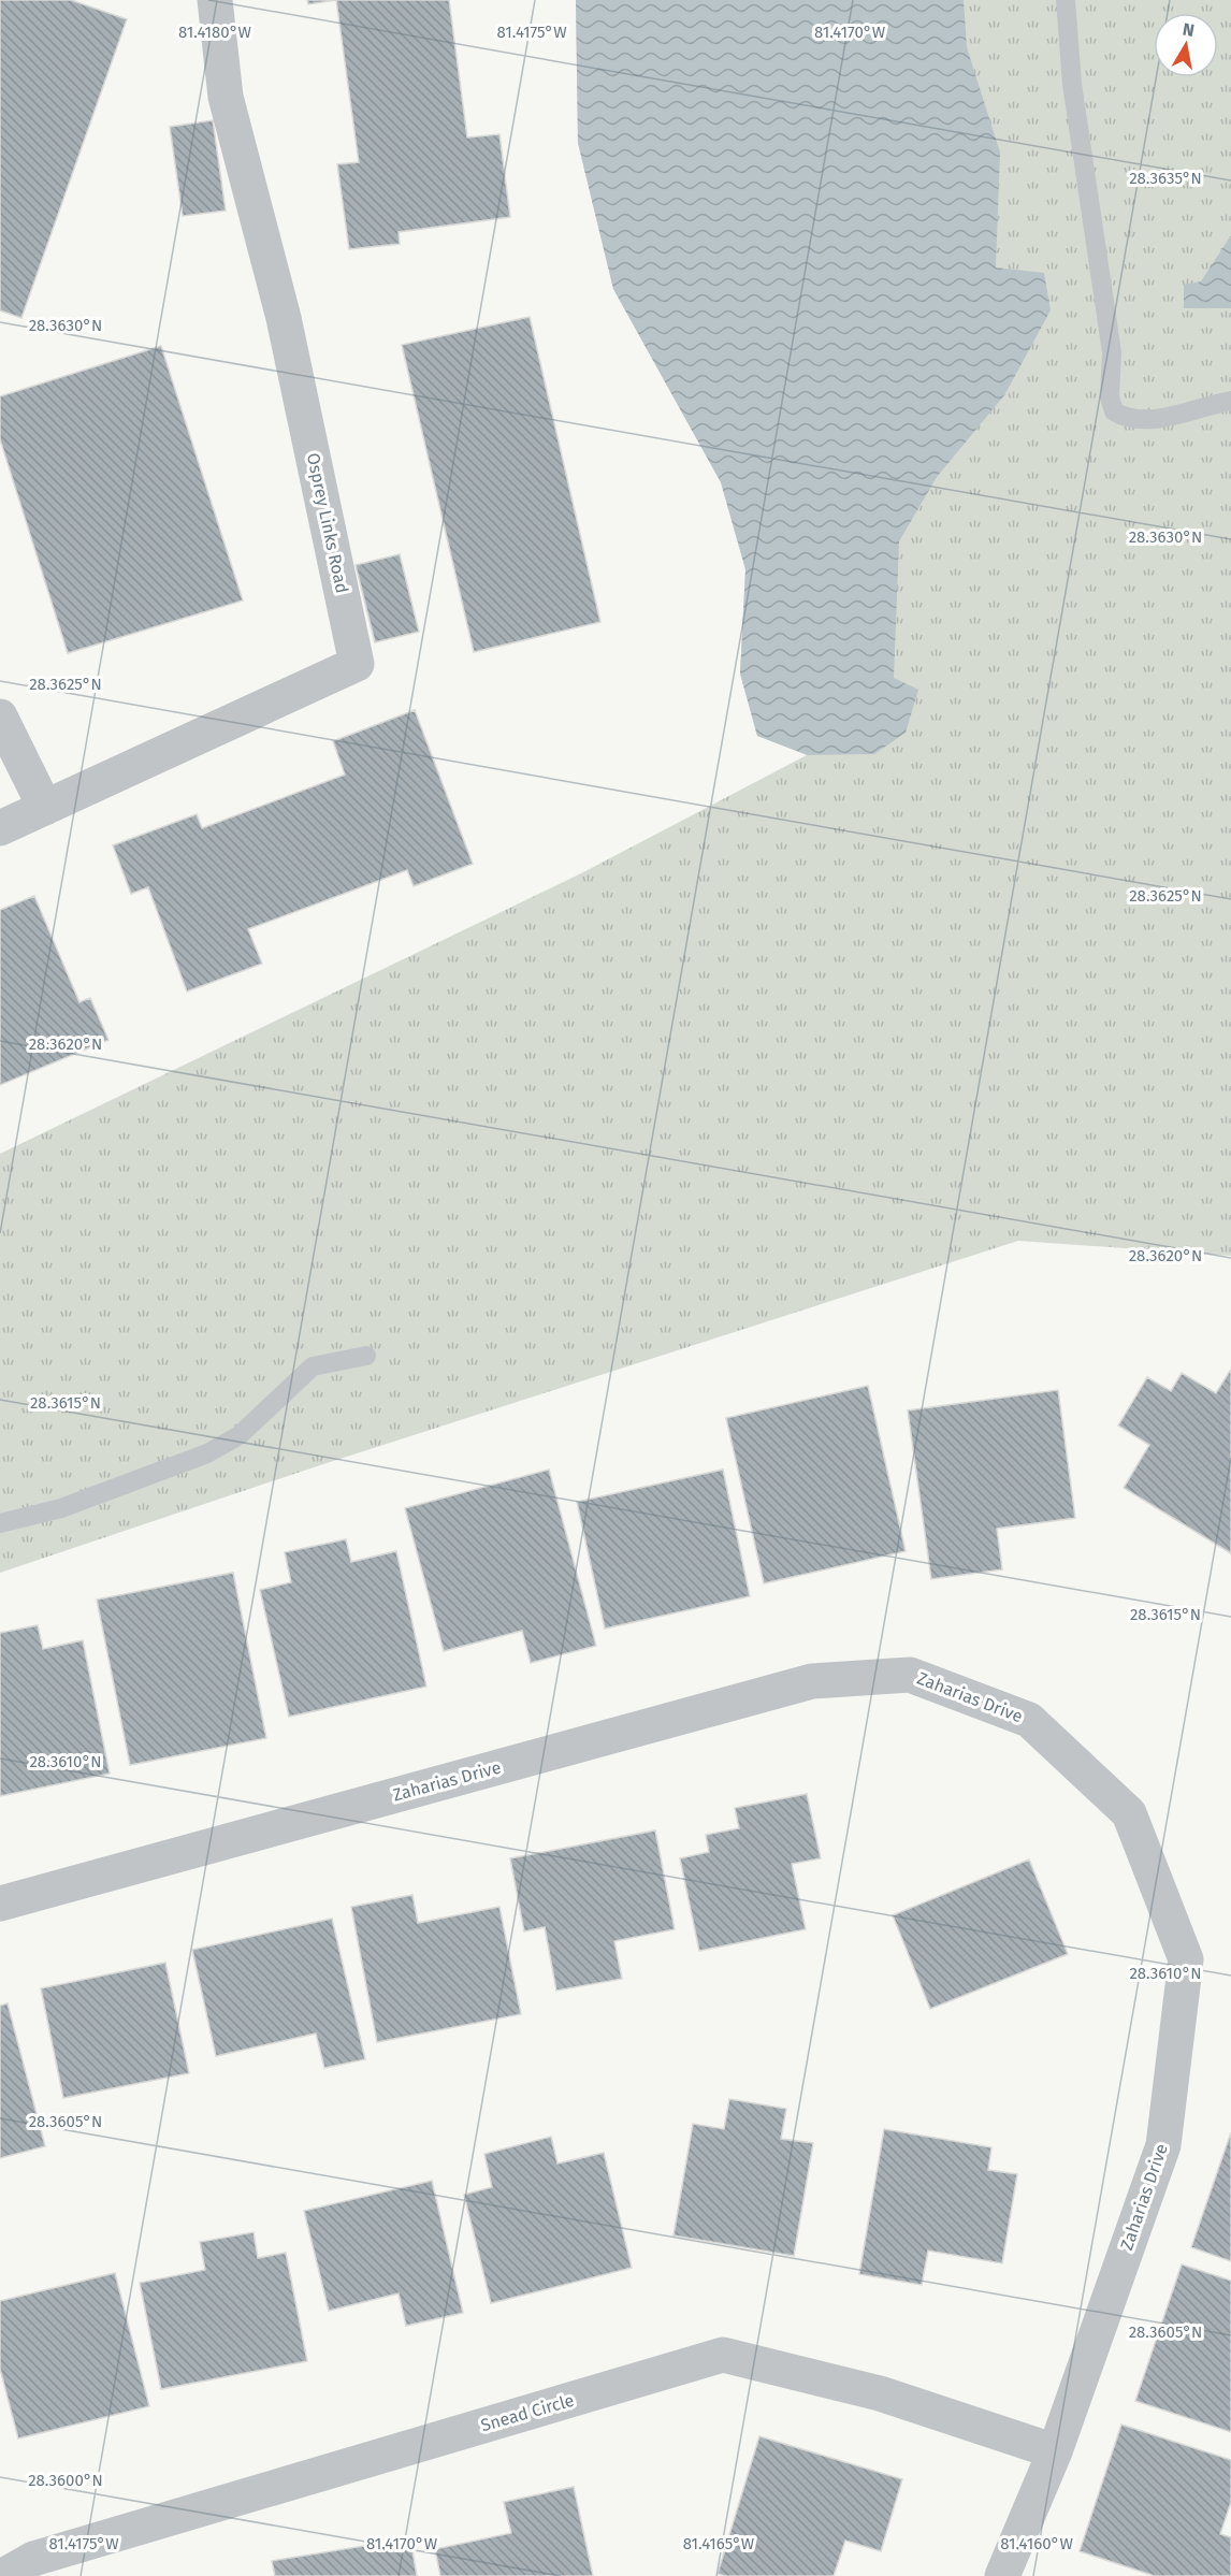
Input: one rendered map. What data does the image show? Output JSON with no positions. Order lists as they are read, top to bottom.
{
  "streets": {
    "street": ["Osprey Links Road", "Zaharias Drive", "Snead Circle"]
  },
  "crossings": [
    ["Zaharias Drive", "Snead Circle"]
  ],
  "north": "top",
  "coordinates": [
    "81.4175°W",
    "81.4170°W",
    "81.4180°W",
    "28.3635°N",
    "28.3630°N",
    "28.3625°N",
    "28.3620°N",
    "28.3615°N",
    "28.3610°N",
    "28.3605°N",
    "28.3600°N",
    "81.4165°W",
    "81.4160°W"
  ]
}
